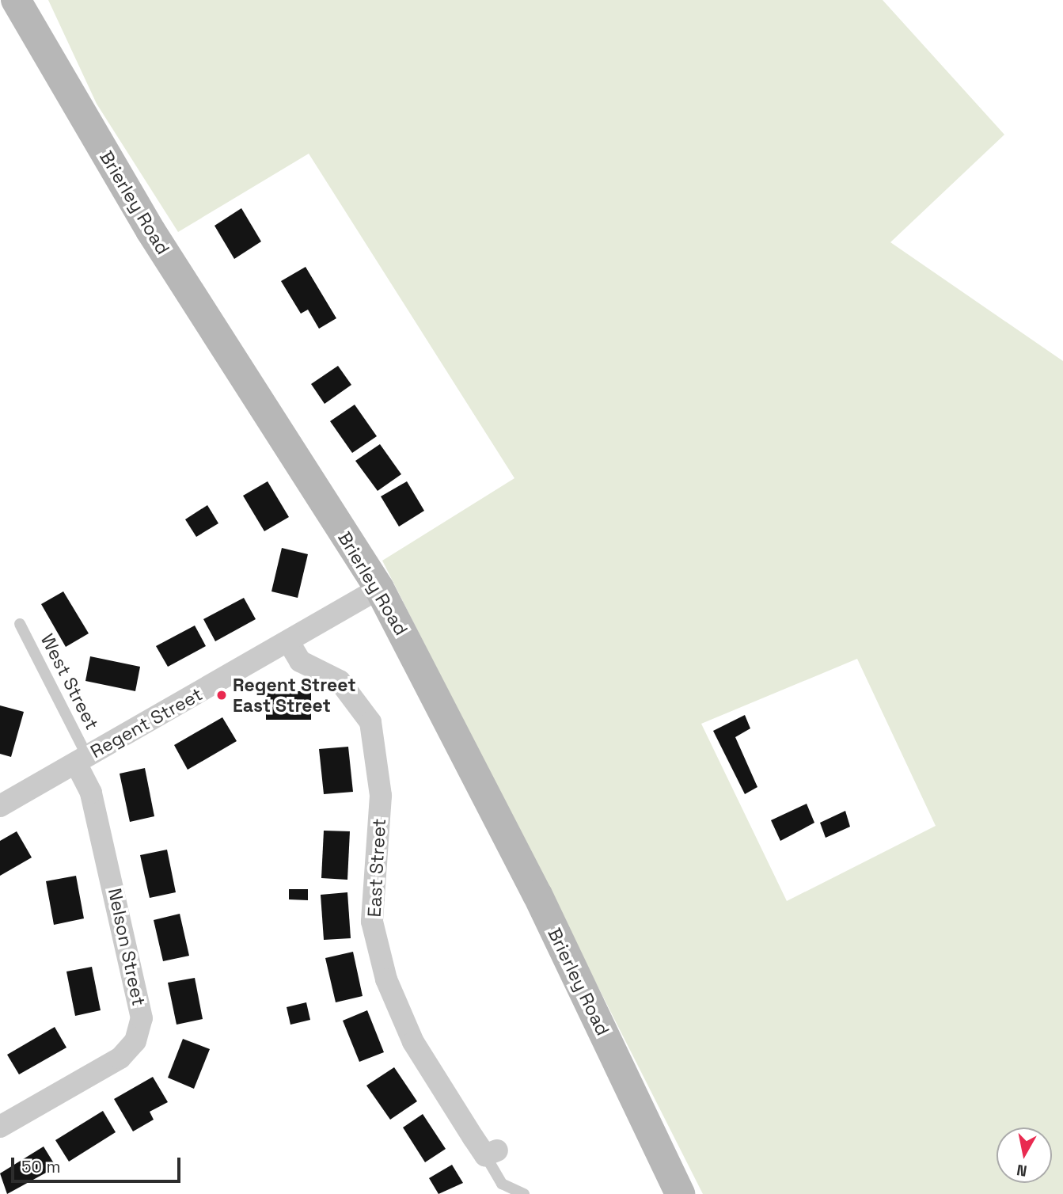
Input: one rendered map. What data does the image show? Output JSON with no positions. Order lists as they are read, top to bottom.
{
  "streets": {
    "street": [
      "Brierley Road",
      "Regent Street",
      "East Street",
      "Nelson Street"
    ],
    "lane": ["West Street"]
  },
  "crossings": [
    ["Brierley Road", "Regent Street"],
    ["West Street", "Regent Street"],
    ["West Street", "Nelson Street"],
    ["Regent Street", "East Street"],
    ["Regent Street", "Nelson Street"]
  ],
  "places": ["Regent Street East Street"],
  "scale_bar": "50 m",
  "north": "bottom"
}
